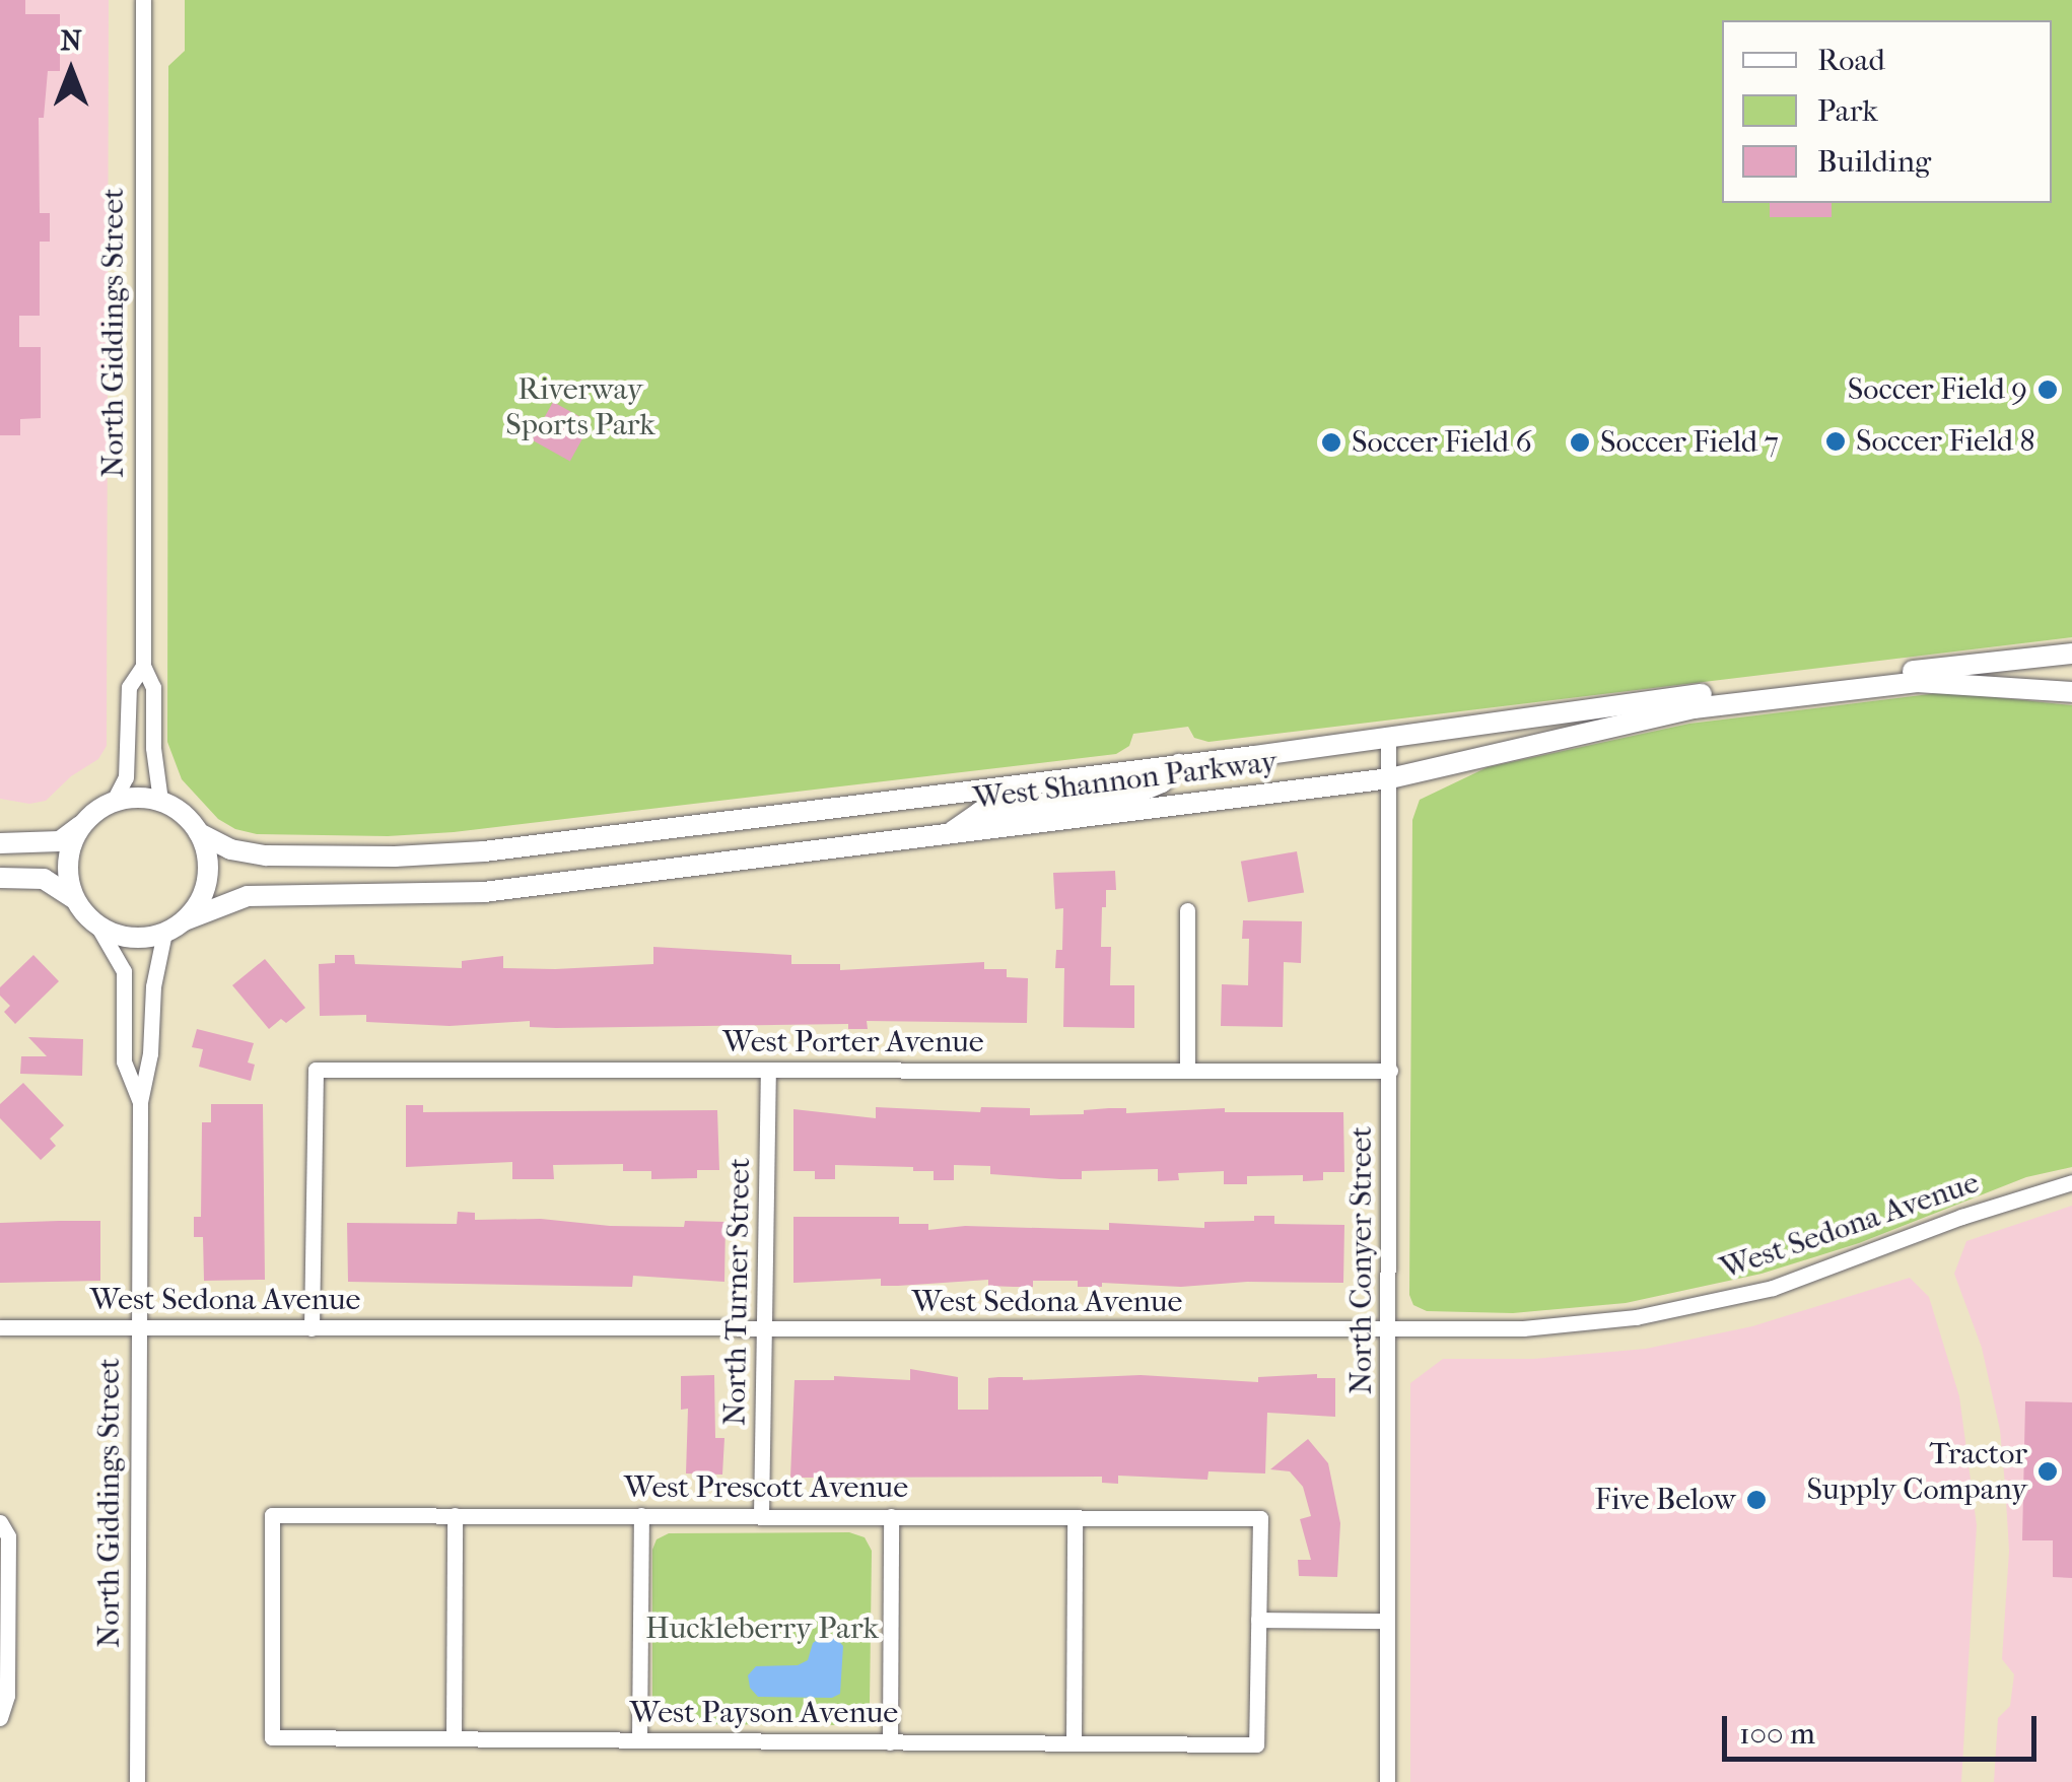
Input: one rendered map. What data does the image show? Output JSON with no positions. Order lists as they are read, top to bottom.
{
  "streets": {
    "street": [
      "North Giddings Street",
      "West Shannon Parkway",
      "West Porter Avenue",
      "West Sedona Avenue",
      "North Conyer Street",
      "North Turner Street",
      "West Prescott Avenue",
      "West Payson Avenue"
    ]
  },
  "crossings": [
    ["North Giddings Street", "West Shannon Parkway"],
    ["North Giddings Street", "West Sedona Avenue"],
    ["West Shannon Parkway", "North Conyer Street"],
    ["West Porter Avenue", "West Sedona Avenue"],
    ["West Porter Avenue", "North Conyer Street"],
    ["West Porter Avenue", "North Turner Street"],
    ["West Sedona Avenue", "North Conyer Street"],
    ["West Sedona Avenue", "North Turner Street"],
    ["North Turner Street", "West Prescott Avenue"],
    ["West Prescott Avenue", "West Payson Avenue"]
  ],
  "parks": ["Riverway Sports Park", "Huckleberry Park"],
  "places": [
    "Soccer Field 9",
    "Soccer Field 8",
    "Soccer Field 6",
    "Soccer Field 7",
    "Tractor Supply Company",
    "Five Below"
  ],
  "legend": ["Road", "Park", "Building"],
  "scale_bar": "100 m",
  "north": "top"
}
